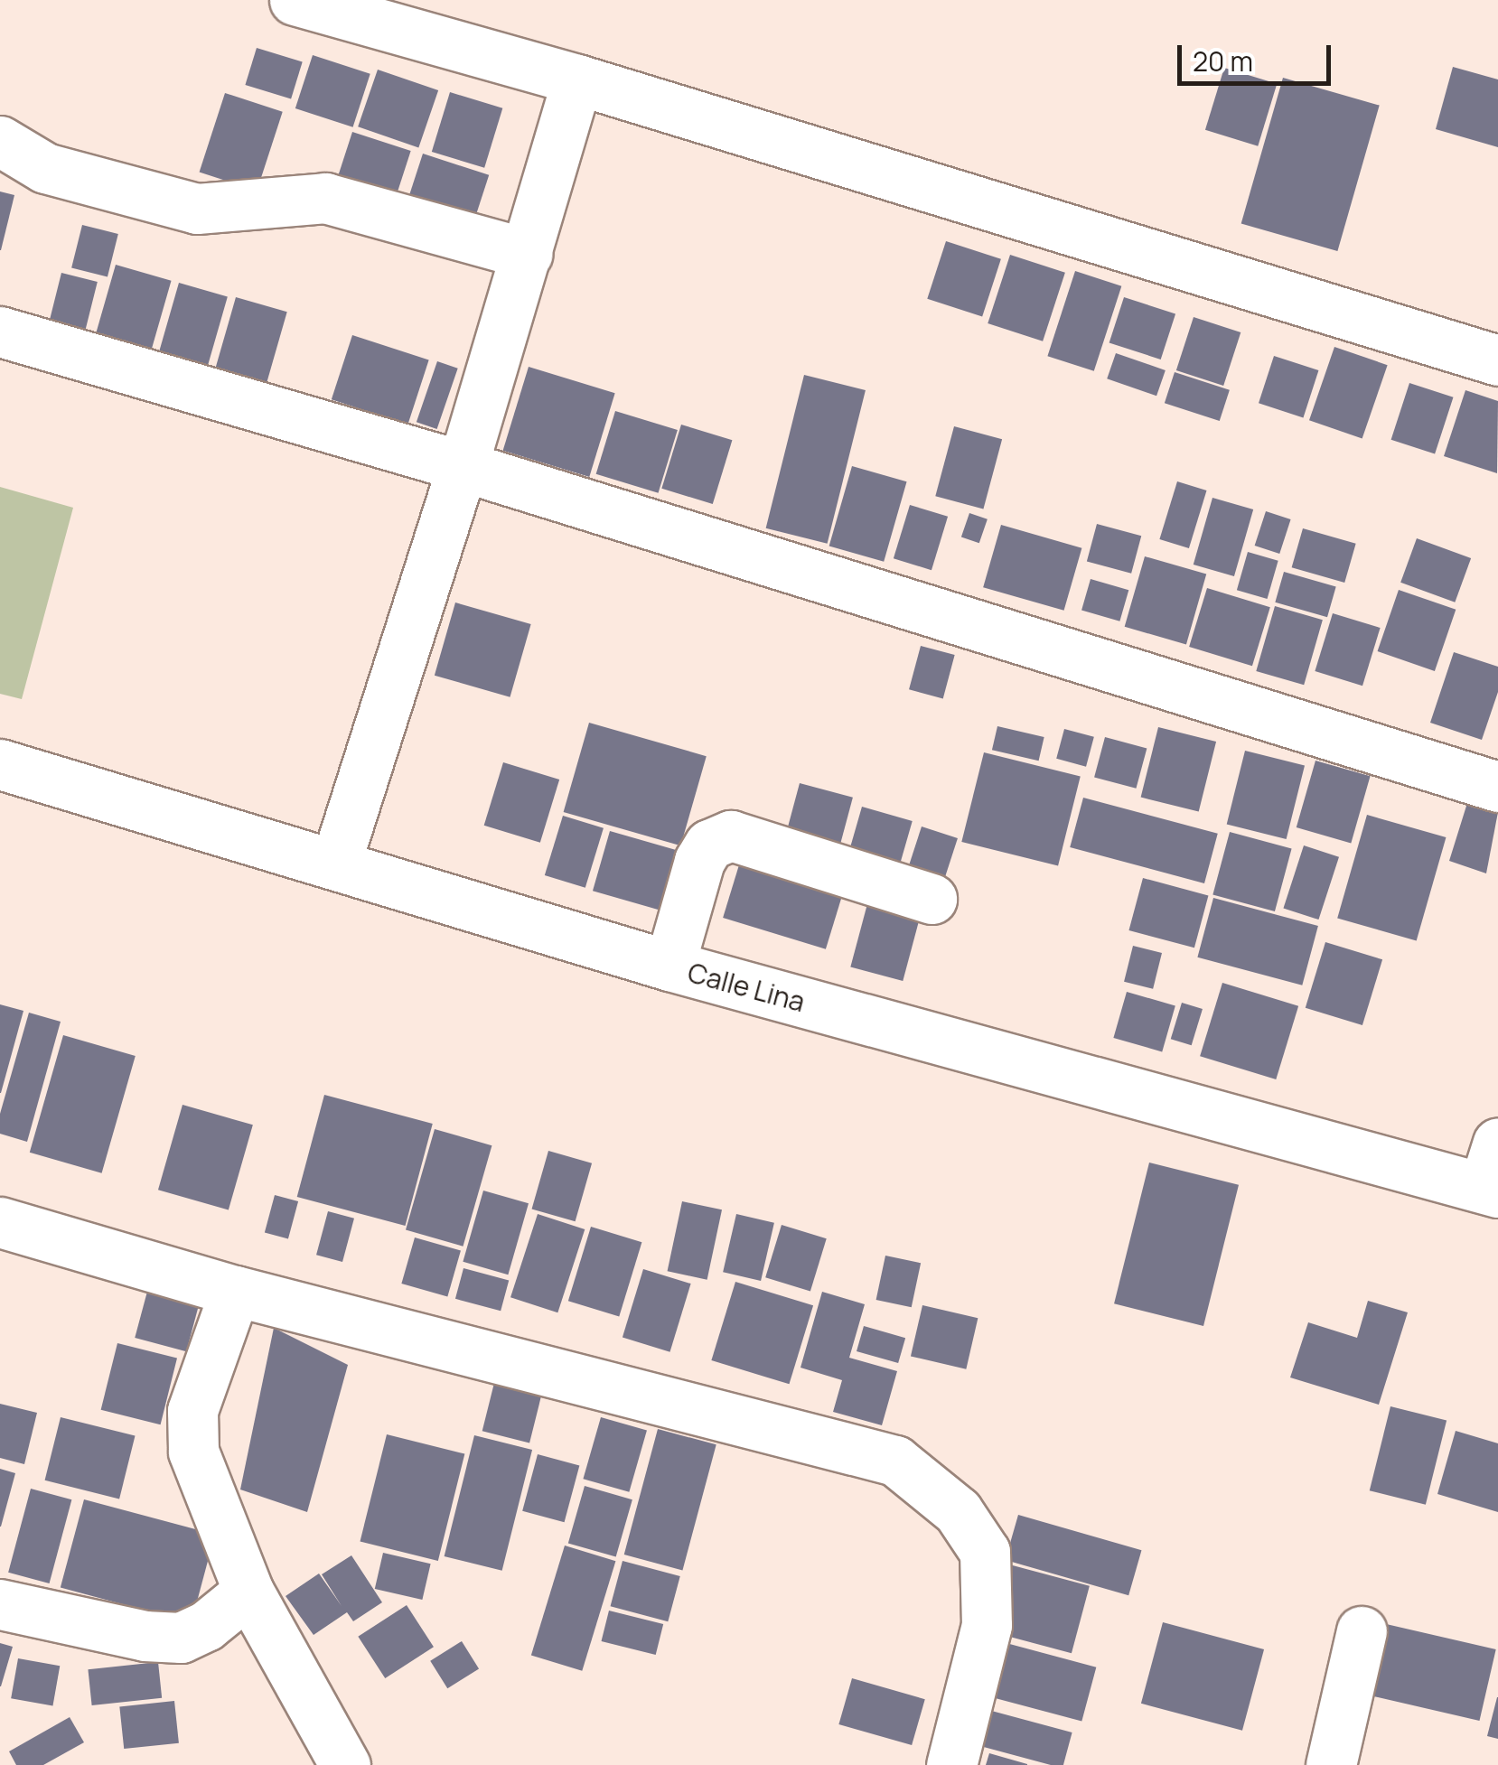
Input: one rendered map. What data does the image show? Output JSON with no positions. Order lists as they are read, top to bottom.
{
  "streets": {
    "street": ["Calle Lina"]
  },
  "scale_bar": "20 m"
}
